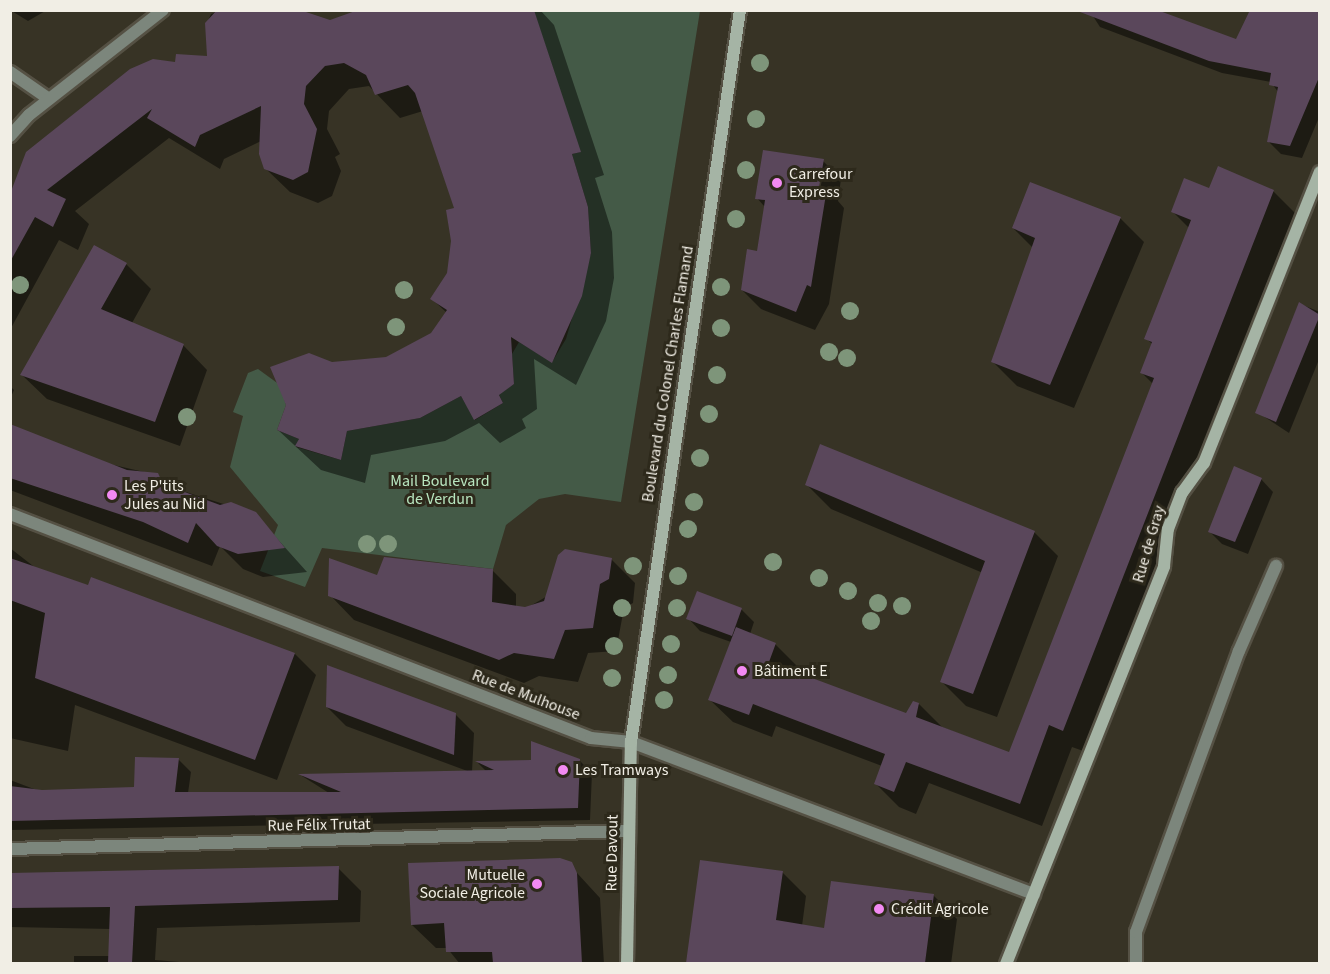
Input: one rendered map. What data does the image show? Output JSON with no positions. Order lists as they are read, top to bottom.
{
  "streets": {
    "street": [
      "Boulevard du Colonel Charles Flamand",
      "Rue de Gray",
      "Rue de Mulhouse",
      "Rue Félix Trutat",
      "Rue Davout"
    ]
  },
  "crossings": [
    ["Boulevard du Colonel Charles Flamand", "Rue de Mulhouse"],
    ["Boulevard du Colonel Charles Flamand", "Rue Davout"],
    ["Rue de Gray", "Rue de Mulhouse"],
    ["Rue de Mulhouse", "Rue Davout"],
    ["Rue Félix Trutat", "Rue Davout"]
  ],
  "parks": ["Mail Boulevard de Verdun"],
  "places": [
    "Carrefour Express",
    "Les P'tits Jules au Nid",
    "Bâtiment E",
    "Les Tramways",
    "Mutuelle Sociale Agricole",
    "Crédit Agricole"
  ]
}
